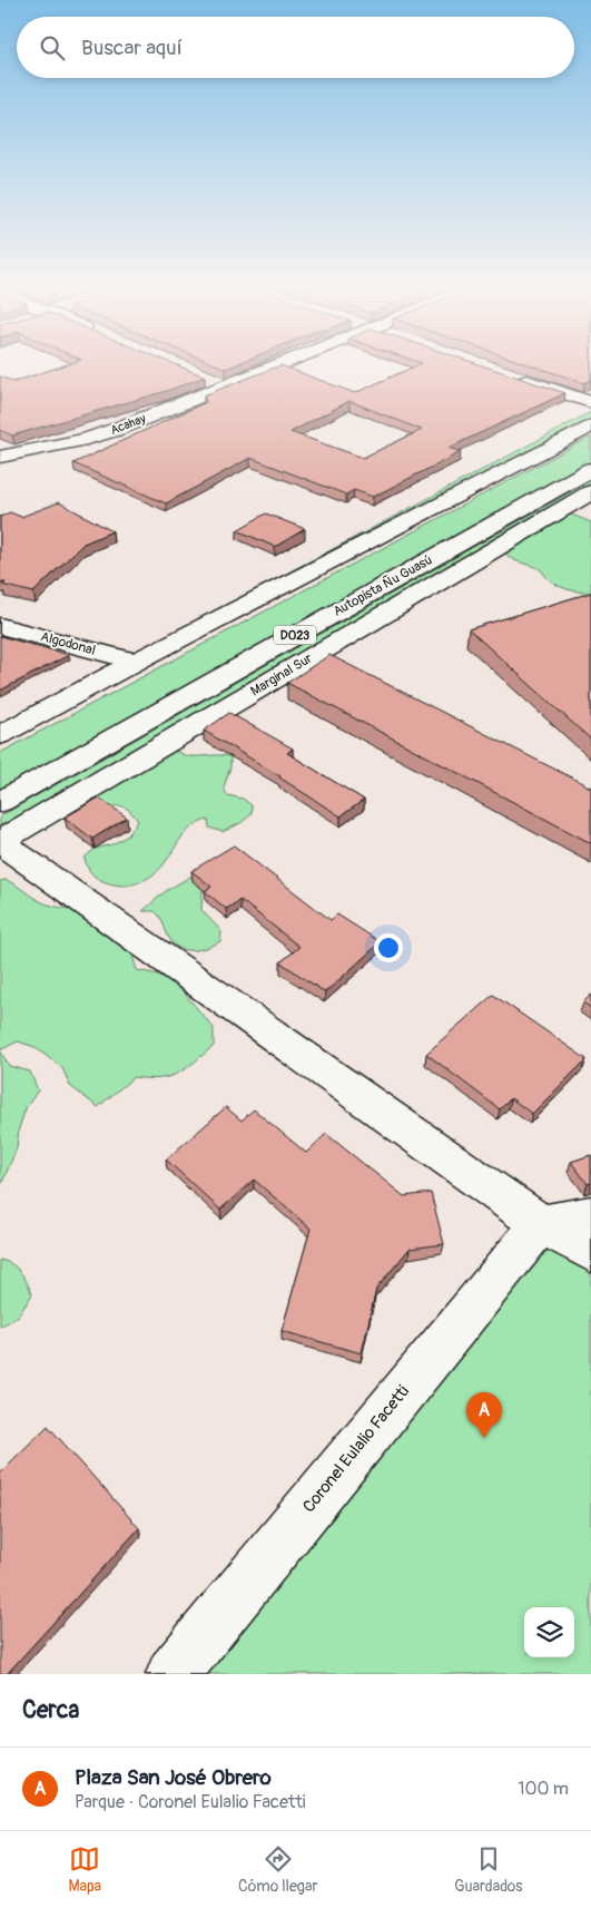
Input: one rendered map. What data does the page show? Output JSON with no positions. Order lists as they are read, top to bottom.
{
  "streets": {
    "main road": [
      "Acahay",
      "Autopista Ñu Guasú",
      "D023",
      "Algodonal",
      "Marginal Sur",
      "Coronel Eulalio Facetti"
    ]
  },
  "page": {
    "search": "Buscar aquí",
    "pins": "A",
    "heading": "Cerca",
    "list": [
      {
        "mark": "A",
        "name": "Plaza San José Obrero",
        "note": "Parque · Coronel Eulalio Facetti",
        "value": "100 m"
      }
    ],
    "nav": ["Mapa", "Cómo llegar", "Guardados"]
  }
}
